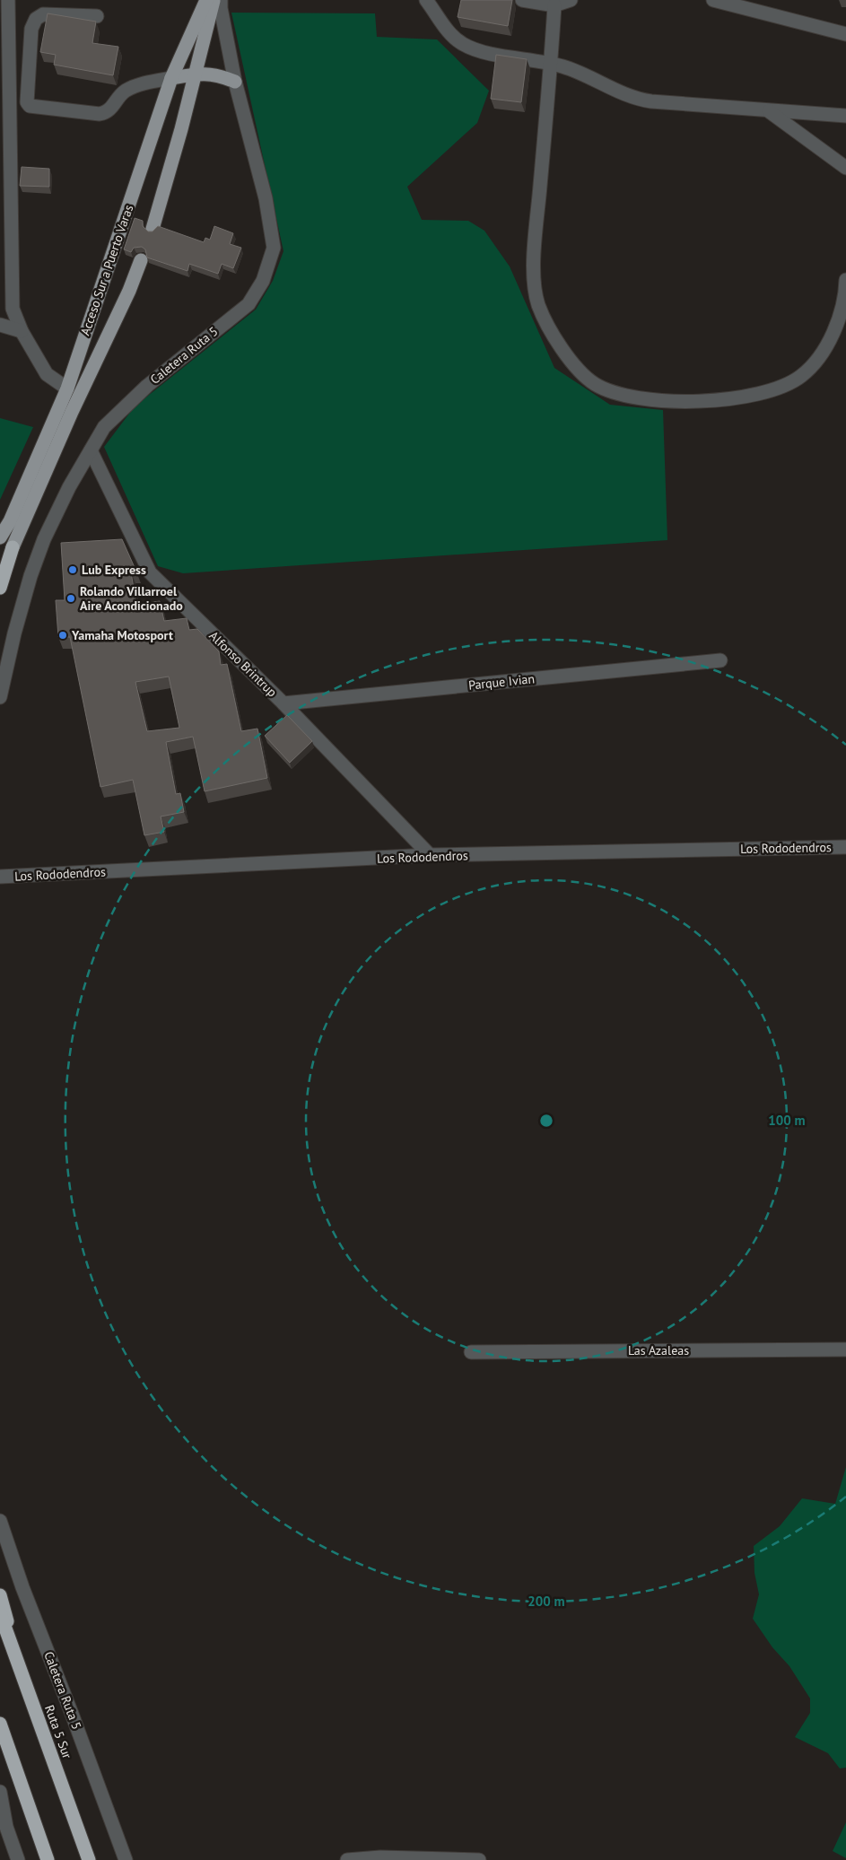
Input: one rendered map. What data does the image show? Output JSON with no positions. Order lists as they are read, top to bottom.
{
  "streets": {
    "highway": ["Ruta 5 Sur"],
    "main road": ["Acceso Sur a Puerto Varas"],
    "street": [
      "Caletera Ruta 5",
      "Alfonso Brintrup",
      "Parque Ivian",
      "Los Rododendros",
      "Las Azaleas"
    ]
  },
  "crossings": [
    ["Caletera Ruta 5", "Alfonso Brintrup"],
    ["Alfonso Brintrup", "Parque Ivian"],
    ["Alfonso Brintrup", "Los Rododendros"]
  ],
  "places": ["Lub Express", "Rolando Villarroel Aire Acondicionado", "Yamaha Motosport"],
  "rings": ["100 m", "200 m"]
}
